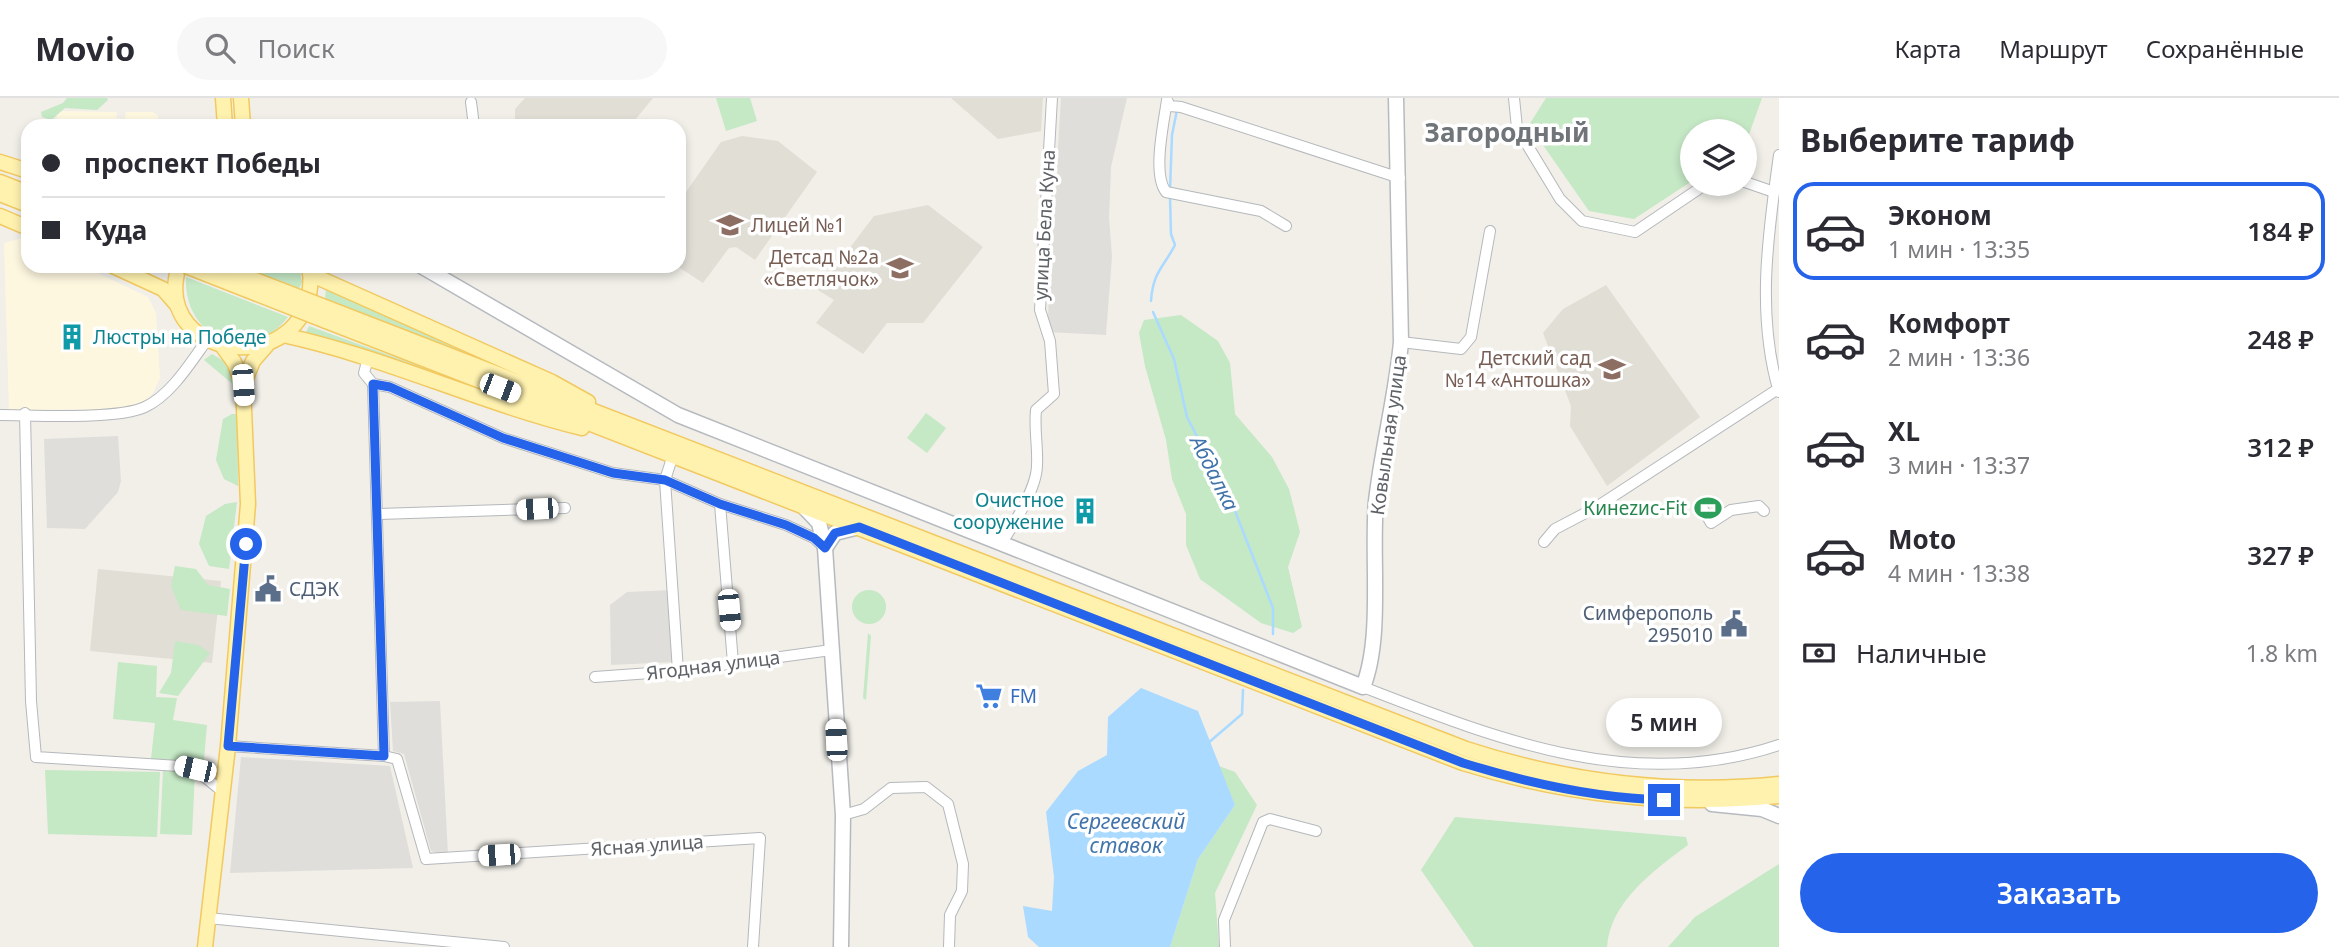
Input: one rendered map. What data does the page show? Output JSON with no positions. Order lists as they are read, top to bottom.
{
  "streets": {
    "street": [
      "улица Бела Куна",
      "Ковыльная улица",
      "Ягодная улица",
      "Ясная улица"
    ]
  },
  "districts": ["Загородный"],
  "water": ["Абдалка", "Сергеевский ставок"],
  "places": {
    "school or university": ["Лицей №1", "Детсад №2а «Светлячок»", "Детский сад №14 «Антошка»"],
    "building": ["Люстры на Победе", "Очистное сооружение"],
    "sports": ["Кинеzис-Fit"],
    "public building": ["СДЭК", "Симферополь 295010"],
    "supermarket": ["FM"]
  },
  "page": {
    "header": "Movio",
    "search": "Поиск",
    "nav": ["Карта", "Маршрут", "Сохранённые"],
    "heading": "Выберите тариф",
    "banner": ["проспект Победы", "Куда"],
    "list": [
      {
        "name": "Эконом",
        "note": "1 мин · 13:35",
        "value": "184 ₽"
      },
      {
        "name": "Комфорт",
        "note": "2 мин · 13:36",
        "value": "248 ₽"
      },
      {
        "name": "XL",
        "note": "3 мин · 13:37",
        "value": "312 ₽"
      },
      {
        "name": "Moto",
        "note": "4 мин · 13:38",
        "value": "327 ₽"
      }
    ],
    "pay": ["Наличные", "1.8 km"],
    "bubble": "5 мин",
    "buttons": "Заказать"
  }
}
